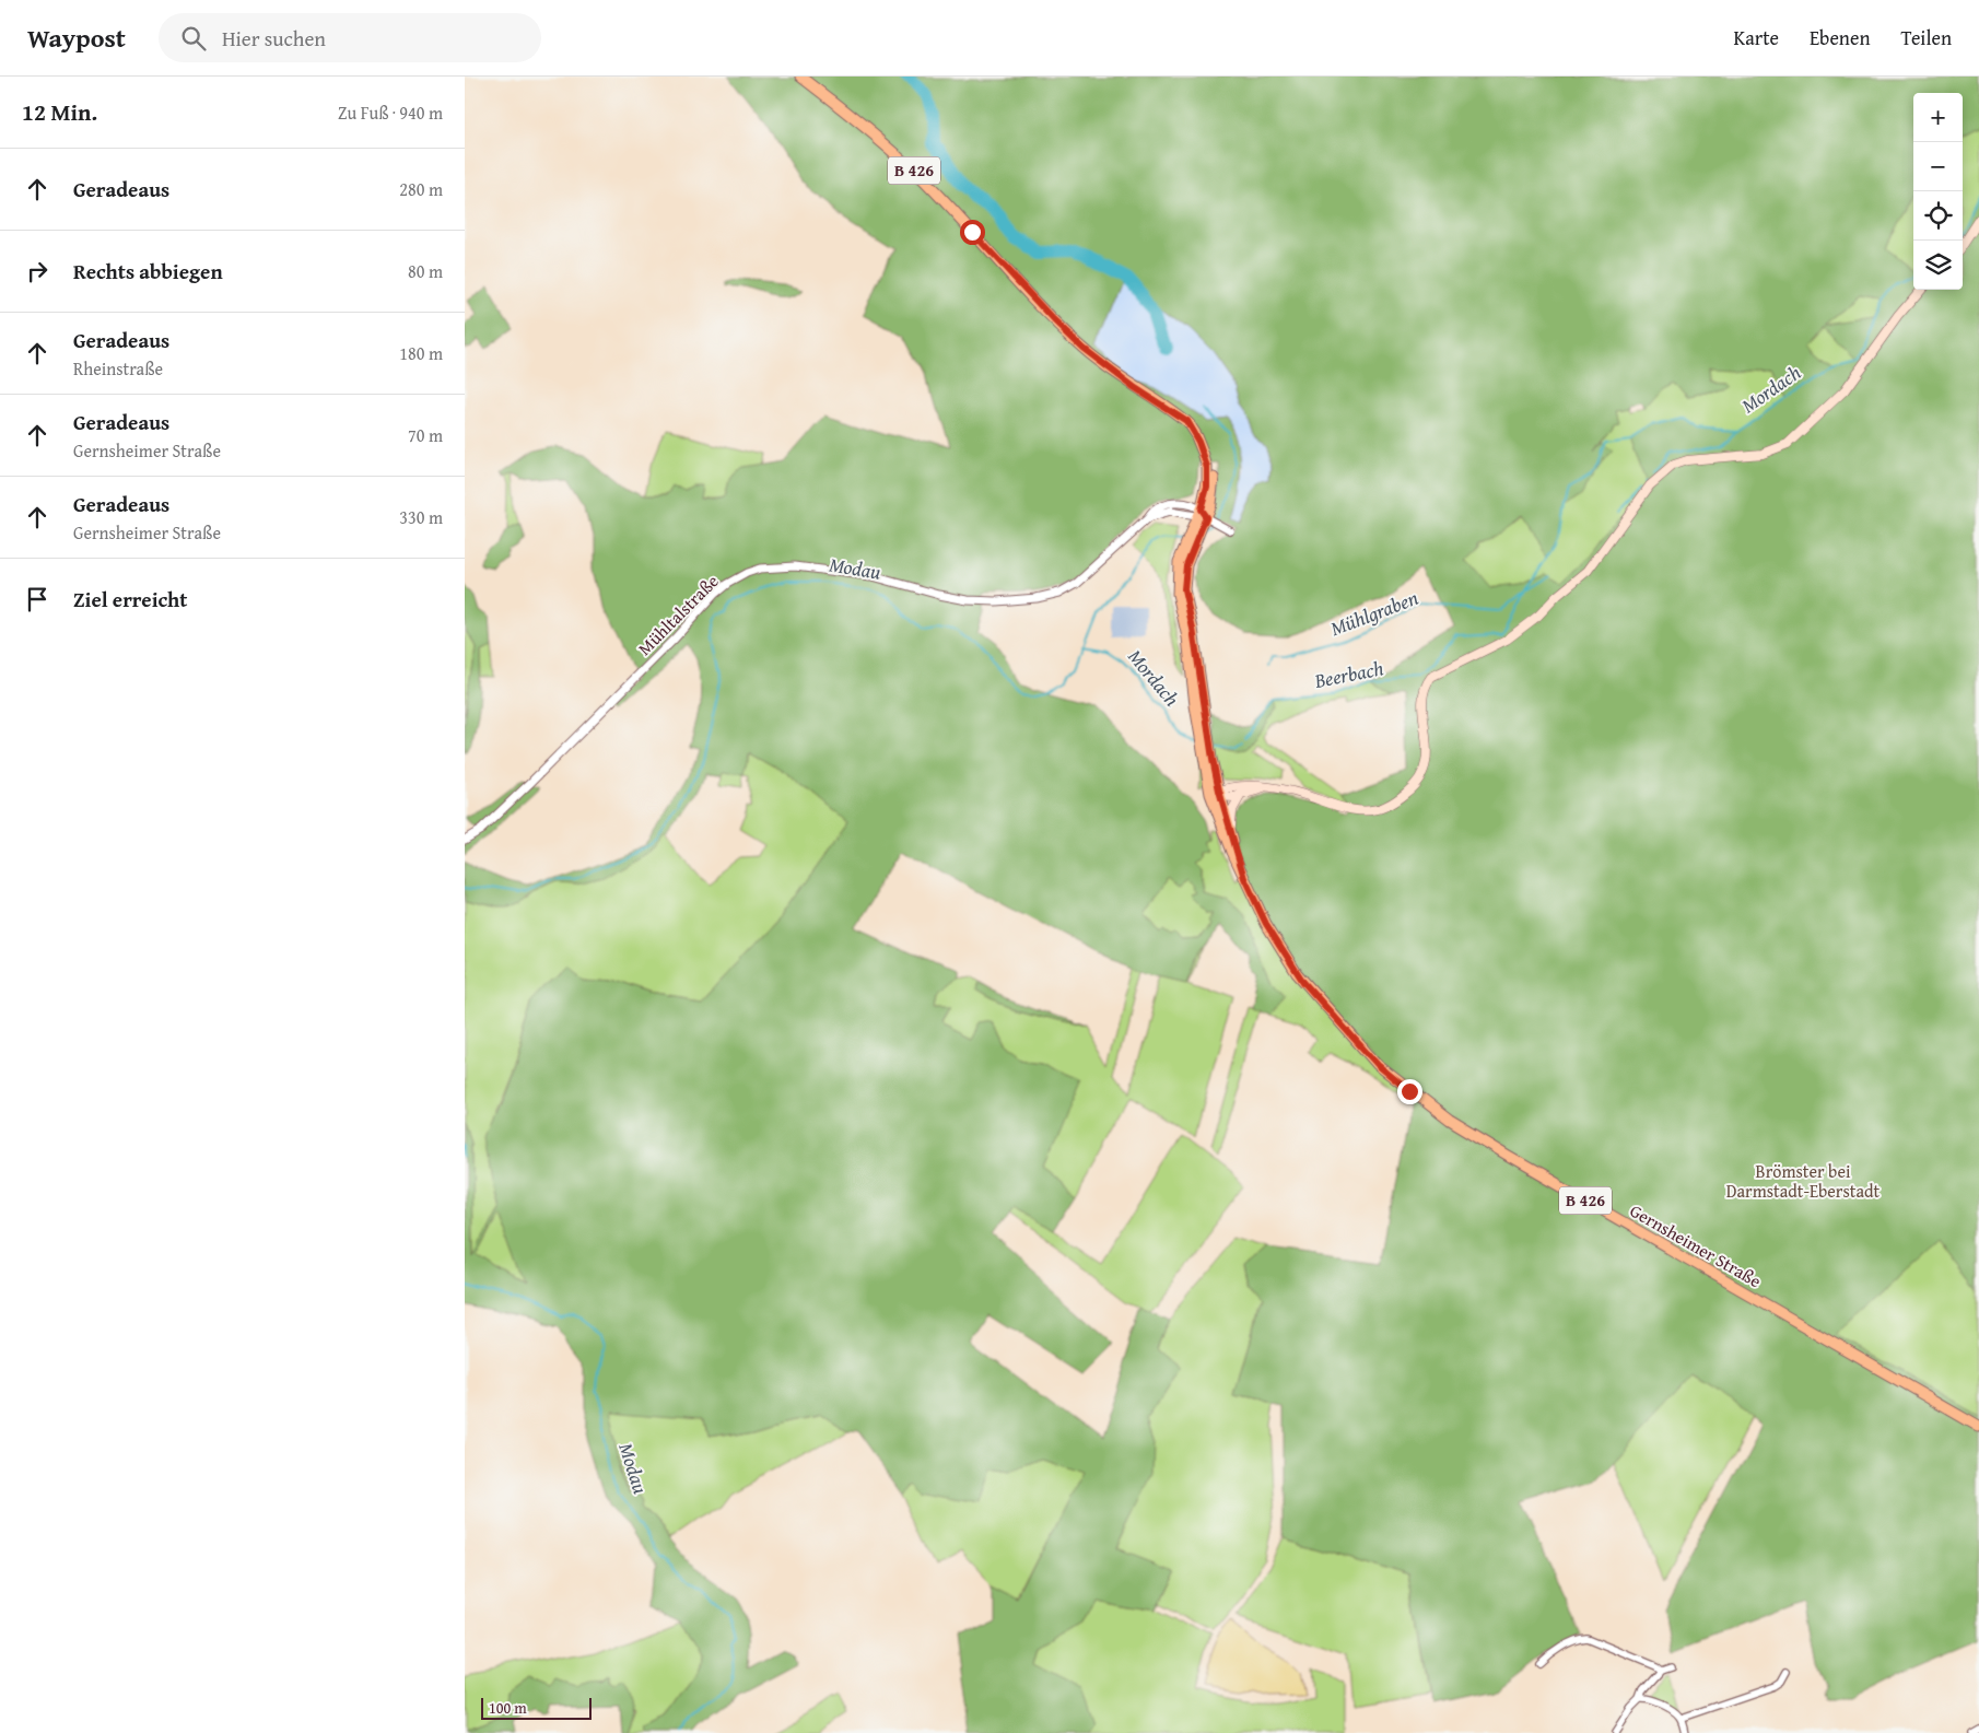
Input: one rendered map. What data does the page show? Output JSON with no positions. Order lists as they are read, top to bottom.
{
  "streets": {
    "main road": ["B 426", "Gernsheimer Straße"],
    "street": ["Mühltalstraße"]
  },
  "crossings": [
    ["B 426", "Mühltalstraße"],
    ["B 426", "Gernsheimer Straße"]
  ],
  "water": [
    "Mordach",
    "Modau",
    "Mühlgraben",
    "Beerbach"
  ],
  "parks": ["Brömster bei Darmstadt-Eberstadt"],
  "scale_bar": "100 m",
  "page": {
    "header": "Waypost",
    "search": "Hier suchen",
    "nav": ["Karte", "Ebenen", "Teilen"],
    "heading": ["12 Min.", "Zu Fuß · 940 m"],
    "map_buttons": ["+", "−"],
    "list": [
      ["Geradeaus", "280 m"],
      ["Rechts abbiegen", "80 m"],
      ["Geradeaus", "Rheinstraße", "180 m"],
      ["Geradeaus", "Gernsheimer Straße", "70 m"],
      ["Geradeaus", "Gernsheimer Straße", "330 m"],
      "Ziel erreicht"
    ],
    "scale": "100 m"
  }
}
